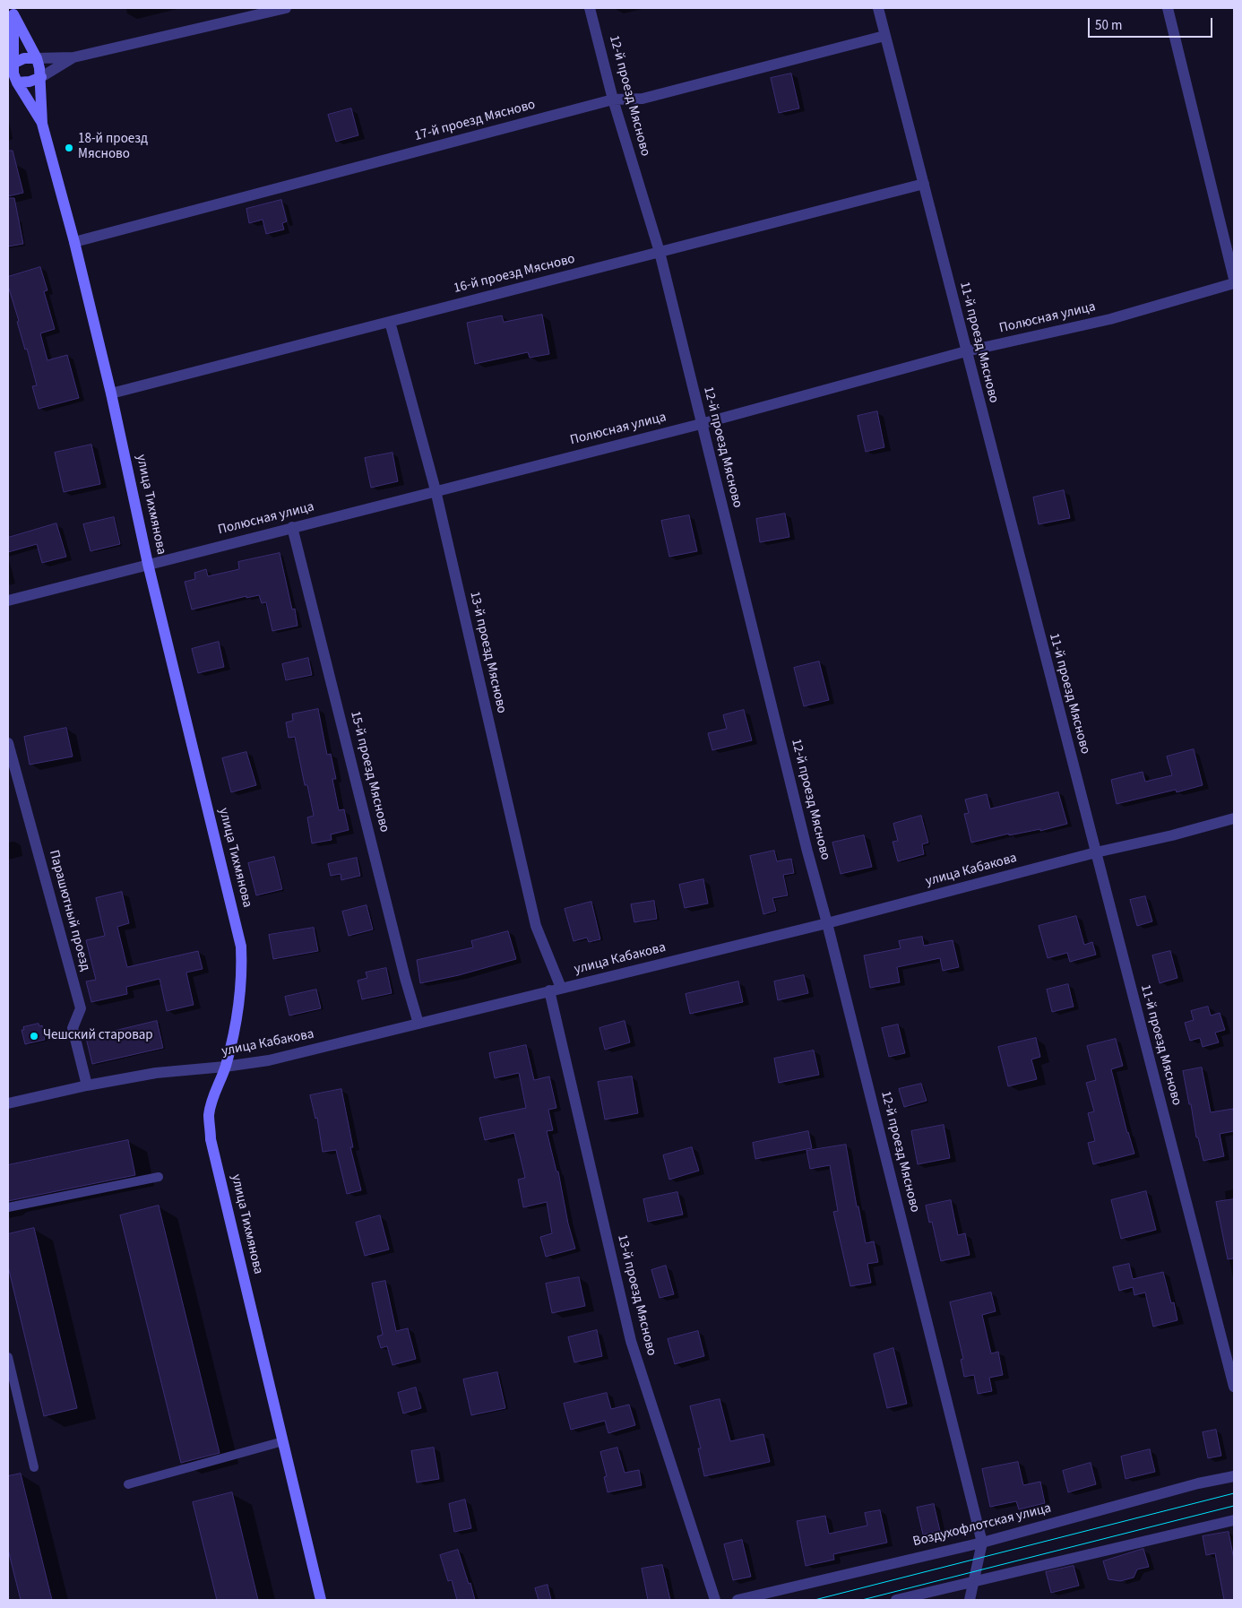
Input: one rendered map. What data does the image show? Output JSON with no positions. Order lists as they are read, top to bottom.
{
  "streets": {
    "street": [
      "12-й проезд Мясново",
      "17-й проезд Мясново",
      "16-й проезд Мясново",
      "Полюсная улица",
      "11-й проезд Мясново",
      "улица Тихмянова",
      "13-й проезд Мясново",
      "15-й проезд Мясново",
      "улица Кабакова",
      "Парашютный проезд",
      "Воздухофлотская улица"
    ]
  },
  "crossings": [
    ["12-й проезд Мясново", "17-й проезд Мясново"],
    ["12-й проезд Мясново", "16-й проезд Мясново"],
    ["12-й проезд Мясново", "Полюсная улица"],
    ["12-й проезд Мясново", "улица Кабакова"],
    ["12-й проезд Мясново", "Воздухофлотская улица"],
    ["17-й проезд Мясново", "11-й проезд Мясново"],
    ["17-й проезд Мясново", "улица Тихмянова"],
    ["16-й проезд Мясново", "11-й проезд Мясново"],
    ["16-й проезд Мясново", "улица Тихмянова"],
    ["16-й проезд Мясново", "13-й проезд Мясново"],
    ["Полюсная улица", "11-й проезд Мясново"],
    ["Полюсная улица", "улица Тихмянова"],
    ["Полюсная улица", "13-й проезд Мясново"],
    ["Полюсная улица", "15-й проезд Мясново"],
    ["11-й проезд Мясново", "улица Кабакова"],
    ["улица Тихмянова", "улица Кабакова"],
    ["13-й проезд Мясново", "улица Кабакова"],
    ["15-й проезд Мясново", "улица Кабакова"],
    ["улица Кабакова", "Парашютный проезд"]
  ],
  "places": ["18-й проезд Мясново", "Чешский старовар"],
  "scale_bar": "50 m"
}
